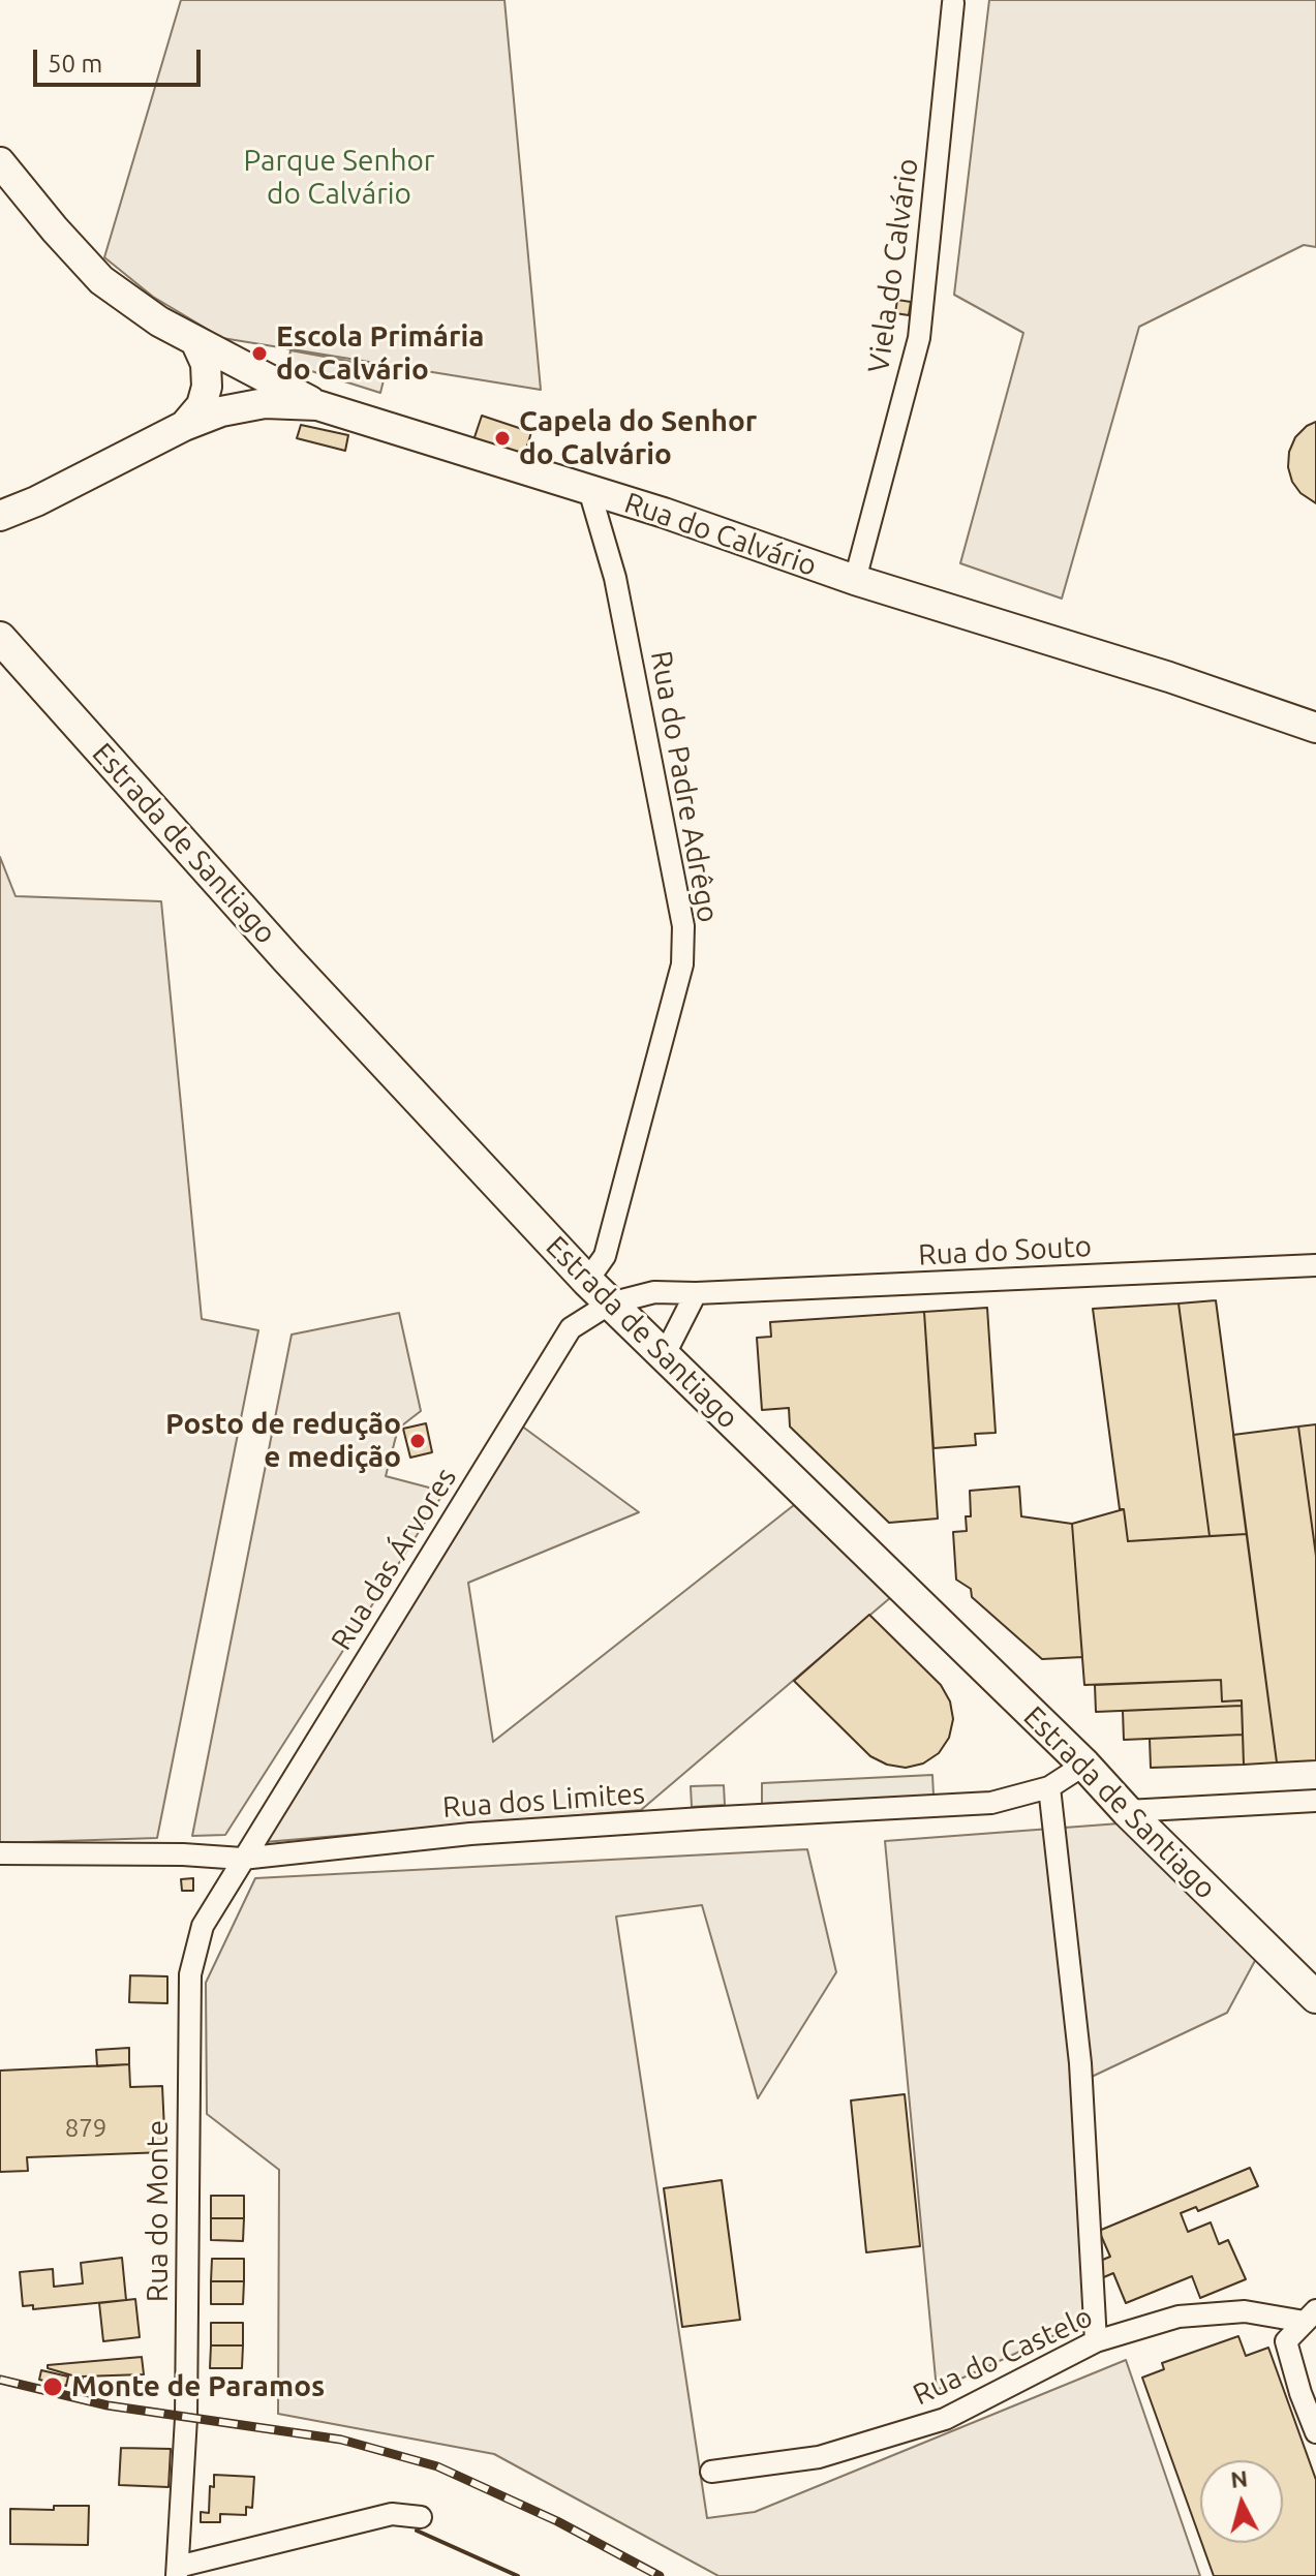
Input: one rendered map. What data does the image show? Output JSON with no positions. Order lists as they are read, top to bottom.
{
  "streets": {
    "main road": ["Rua do Calvário", "Estrada de Santiago"],
    "street": [
      "Viela do Calvário",
      "Rua do Padre Adrêgo",
      "Rua do Souto",
      "Rua das Árvores",
      "Rua dos Limites",
      "Rua do Monte",
      "Rua do Castelo"
    ]
  },
  "crossings": [
    ["Viela do Calvário", "Rua do Calvário"],
    ["Rua do Calvário", "Rua do Padre Adrêgo"],
    ["Rua do Padre Adrêgo", "Estrada de Santiago"],
    ["Estrada de Santiago", "Rua do Souto"],
    ["Estrada de Santiago", "Rua das Árvores"],
    ["Estrada de Santiago", "Rua dos Limites"],
    ["Rua do Souto", "Rua das Árvores"],
    ["Rua das Árvores", "Rua dos Limites"],
    ["Rua das Árvores", "Rua do Monte"],
    ["Rua dos Limites", "Rua do Monte"]
  ],
  "parks": ["Parque Senhor do Calvário"],
  "places": [
    "Escola Primária do Calvário",
    "Capela do Senhor do Calvário",
    "Posto de redução e medição",
    "Monte de Paramos"
  ],
  "house_numbers": ["879"],
  "scale_bar": "50 m",
  "north": "top"
}
